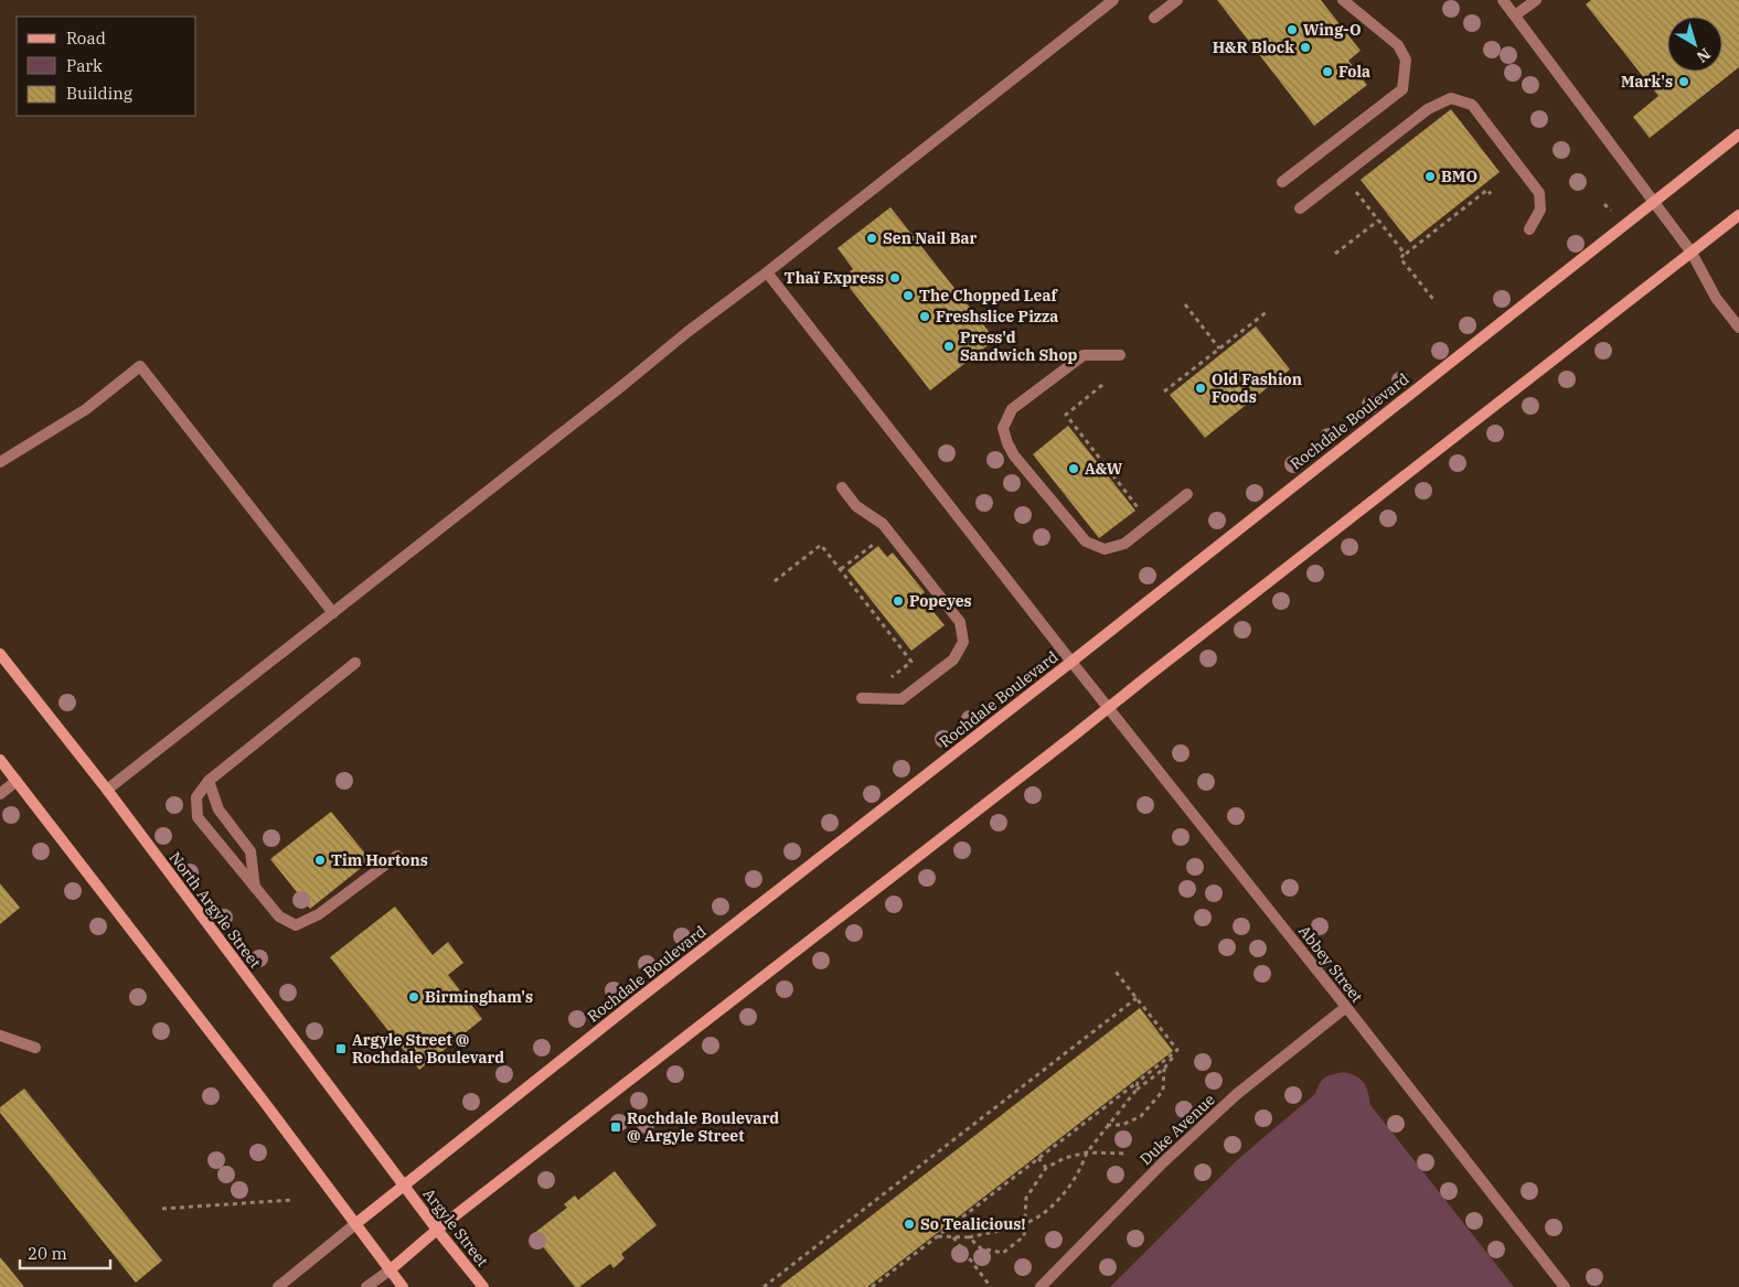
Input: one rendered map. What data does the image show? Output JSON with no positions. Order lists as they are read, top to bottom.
{
  "streets": {
    "street": [
      "Rochdale Boulevard",
      "North Argyle Street",
      "Abbey Street",
      "Duke Avenue",
      "Argyle Street"
    ]
  },
  "crossings": [
    ["Rochdale Boulevard", "North Argyle Street"],
    ["Rochdale Boulevard", "Abbey Street"],
    ["Rochdale Boulevard", "Argyle Street"],
    ["North Argyle Street", "Argyle Street"],
    ["Abbey Street", "Duke Avenue"]
  ],
  "places": {
    "other": [
      "Wing-O",
      "H&R Block",
      "Fola",
      "Mark's",
      "BMO",
      "Sen Nail Bar",
      "Thaï Express",
      "The Chopped Leaf",
      "Freshslice Pizza",
      "Press'd Sandwich Shop",
      "Old Fashion Foods",
      "A&W",
      "Popeyes",
      "Tim Hortons",
      "Birmingham's",
      "So Tealicious!"
    ],
    "transit": ["Argyle Street @ Rochdale Boulevard", "Rochdale Boulevard @ Argyle Street"]
  },
  "legend": ["Road", "Park", "Building"],
  "scale_bar": "20 m",
  "north": "bottom right"
}
